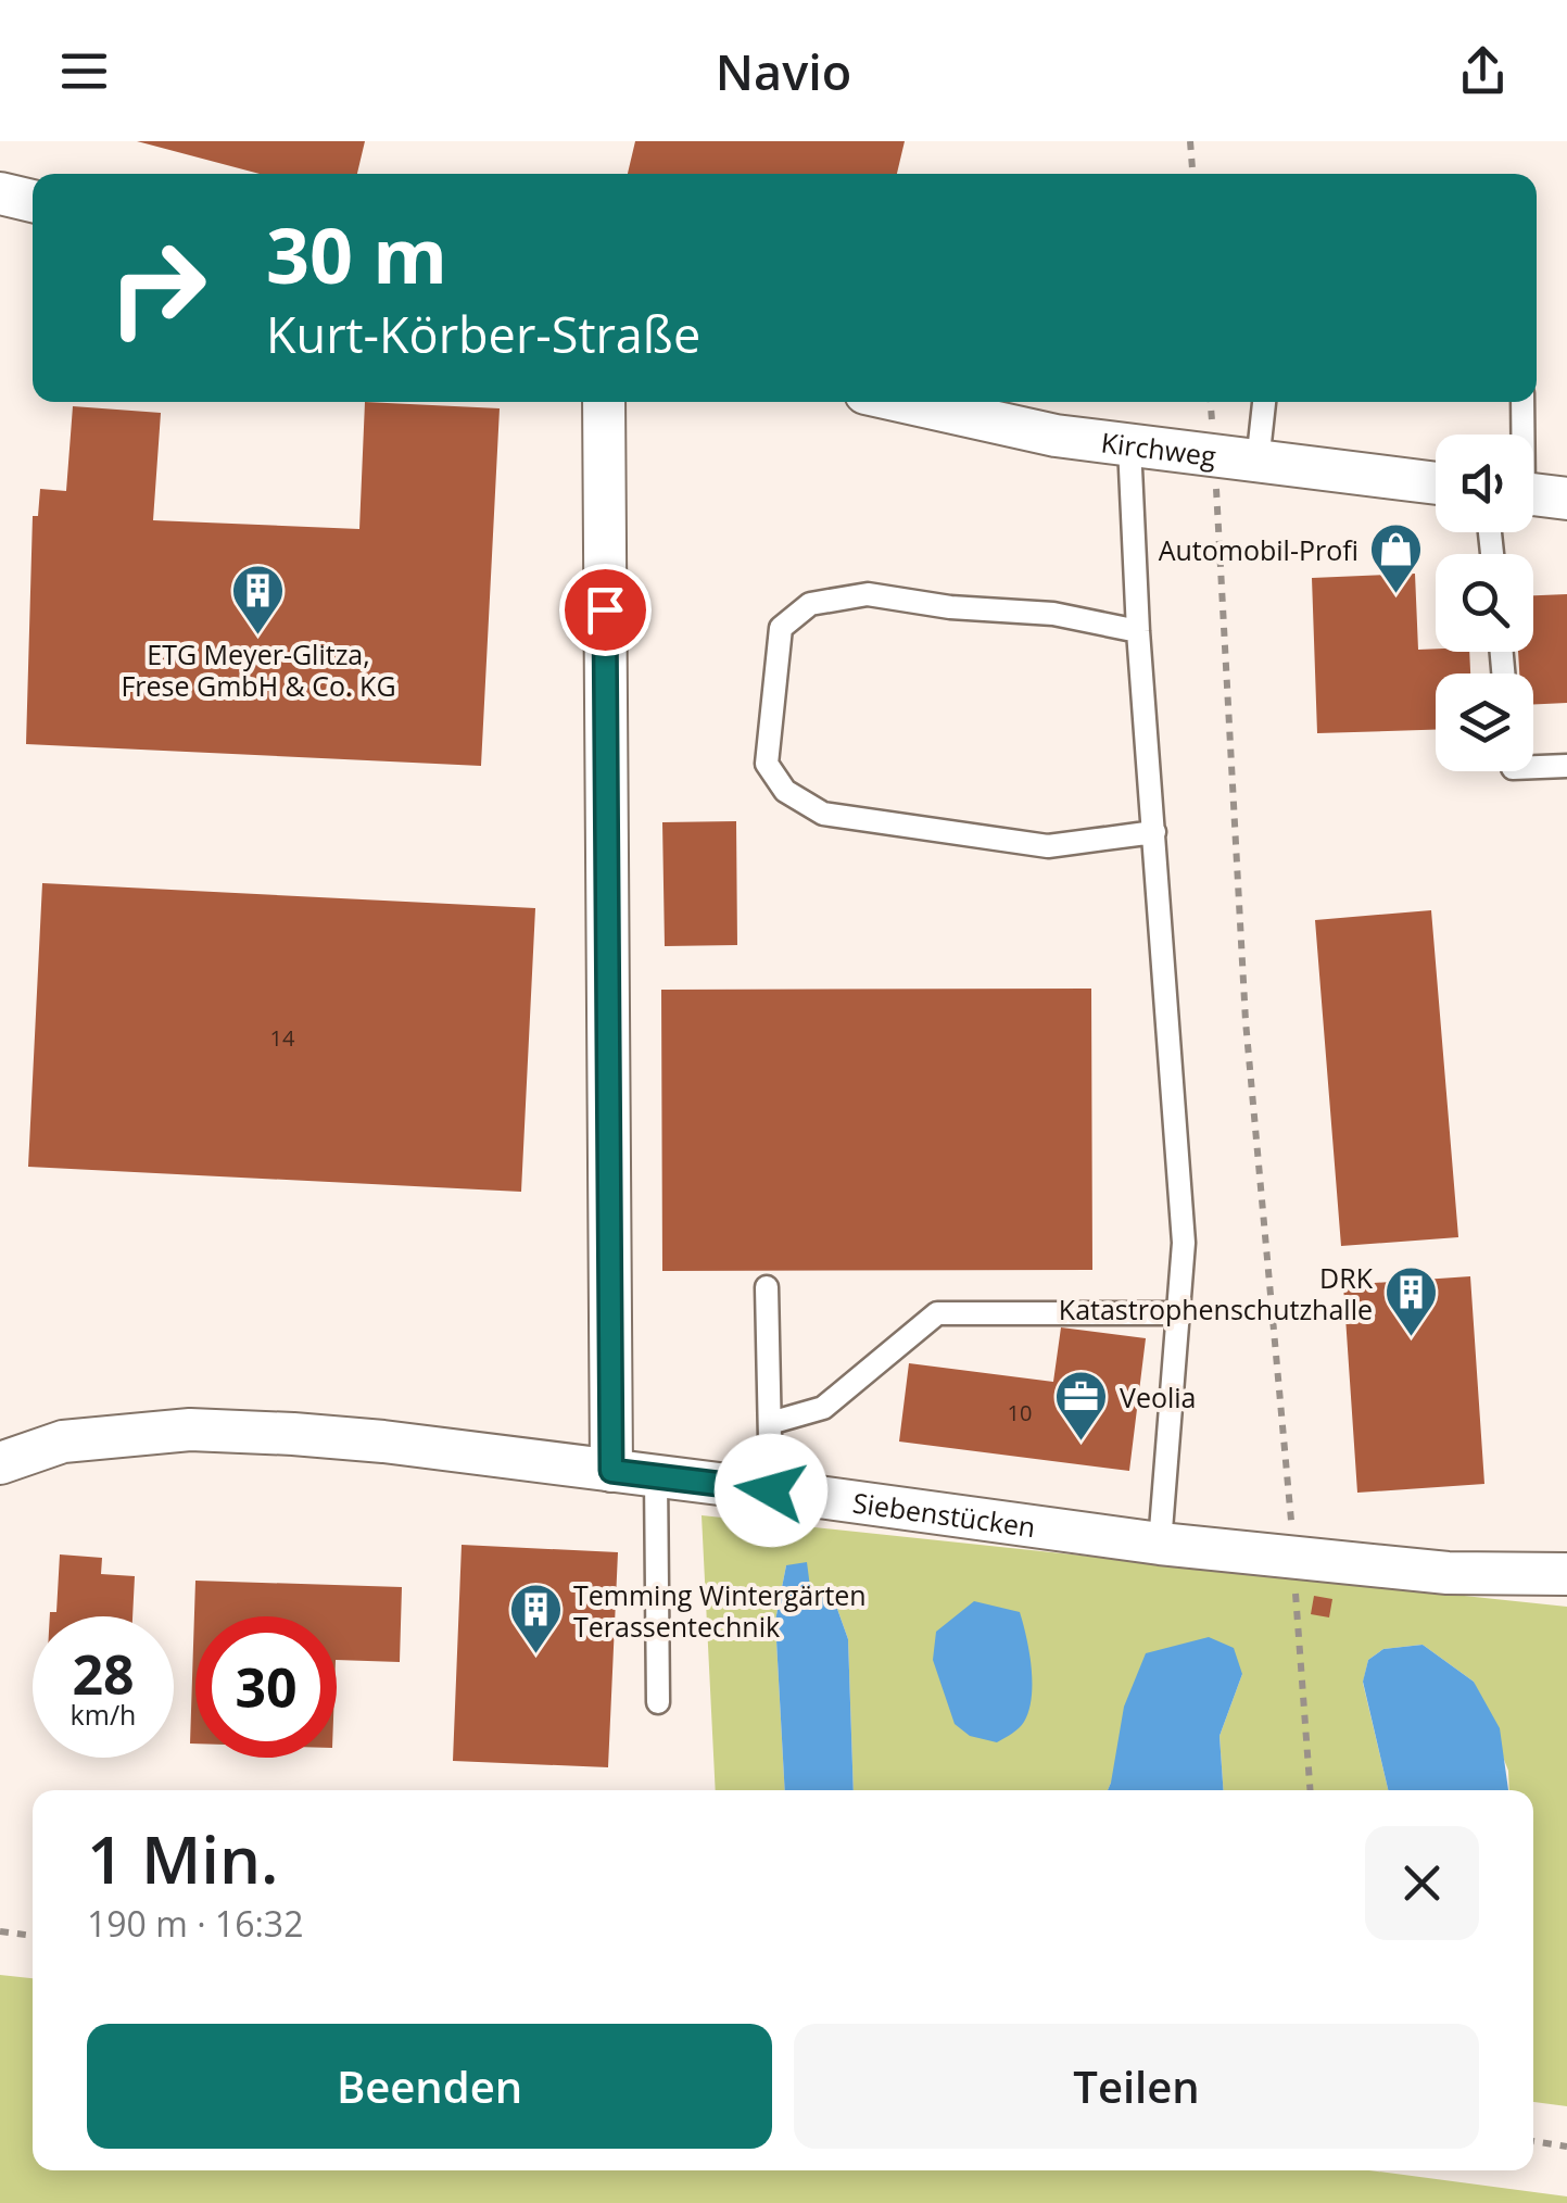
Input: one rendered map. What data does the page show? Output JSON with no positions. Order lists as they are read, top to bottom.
{
  "streets": {
    "street": ["Kirchweg", "Siebenstücken"]
  },
  "places": {
    "shop": ["Automobil-Profi"],
    "building": ["ETG Meyer-Glitza, Frese GmbH & Co. KG", "DRK Katastrophenschutzhalle", "Temming Wintergärten Terassentechnik"],
    "office": ["Veolia"]
  },
  "house_numbers": ["14", "10"],
  "page": {
    "header": "Navio",
    "turn": ["30 m", "Kurt-Körber-Straße"],
    "speed": "28 km/h",
    "limit": "30",
    "heading": ["1 Min.", "190 m · 16:32"],
    "buttons": ["Beenden", "Teilen"]
  }
}
